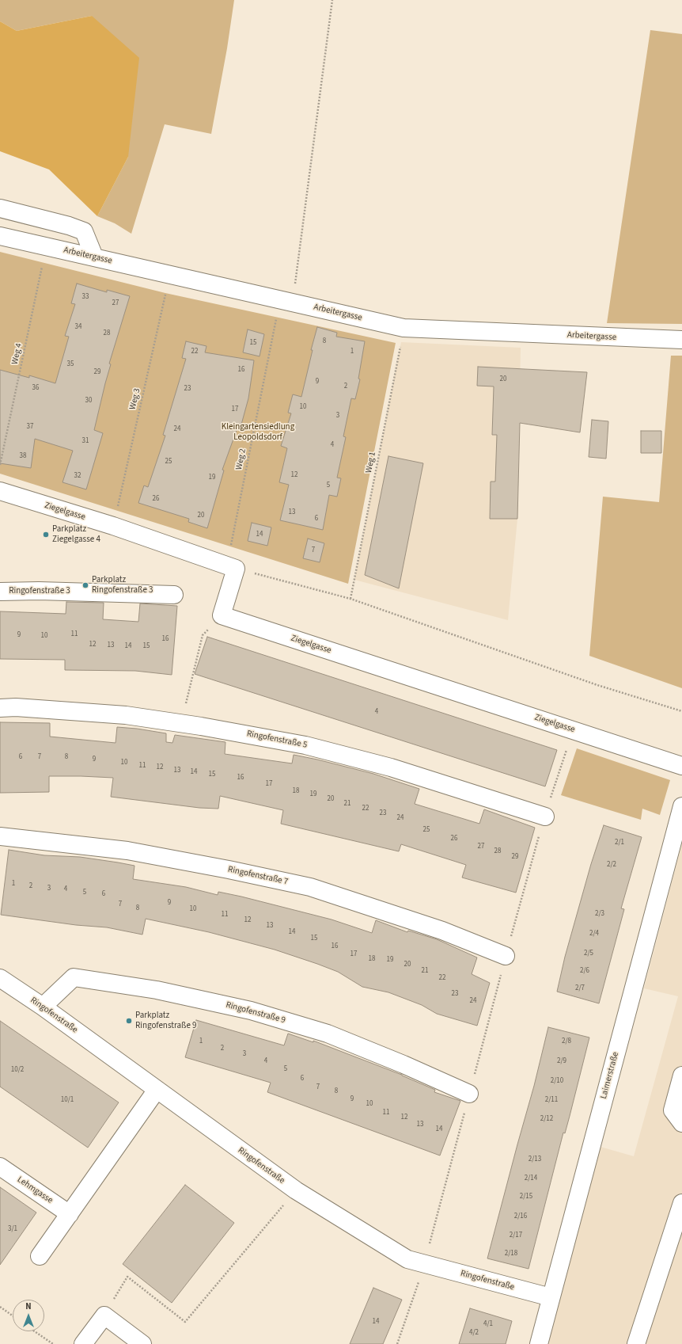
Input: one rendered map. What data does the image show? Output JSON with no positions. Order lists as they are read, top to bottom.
{
  "streets": {
    "street": [
      "Arbeitergasse",
      "Ziegelgasse",
      "Ringofenstraße 3",
      "Ringofenstraße 5",
      "Ringofenstraße 7",
      "Ringofenstraße 9",
      "Ringofenstraße",
      "Laimerstraße",
      "Lehmgasse"
    ],
    "path": [
      "Weg 4",
      "Weg 3",
      "Weg 2",
      "Weg 1"
    ]
  },
  "crossings": [
    ["Arbeitergasse", "Weg 4"],
    ["Arbeitergasse", "Weg 3"],
    ["Arbeitergasse", "Weg 2"],
    ["Arbeitergasse", "Weg 1"],
    ["Weg 3", "Ziegelgasse"],
    ["Weg 2", "Ziegelgasse"],
    ["Ringofenstraße 9", "Ringofenstraße"],
    ["Ringofenstraße", "Laimerstraße"]
  ],
  "parks": ["Kleingartensiedlung Leopoldsdorf"],
  "places": ["Parkplatz Ziegelgasse 4", "Parkplatz Ringofenstraße 3", "Parkplatz Ringofenstraße 9"],
  "house_numbers": [
    "33",
    "27",
    "34",
    "28",
    "8",
    "15",
    "22",
    "1",
    "35",
    "16",
    "29",
    "20",
    "9",
    "2",
    "36",
    "23",
    "30",
    "10",
    "17",
    "3",
    "37",
    "24",
    "31",
    "4",
    "38",
    "25",
    "12",
    "32",
    "19",
    "5",
    "26",
    "13",
    "20",
    "6",
    "14",
    "7",
    "11",
    "9",
    "10",
    "16",
    "12",
    "13",
    "14",
    "15",
    "4",
    "6",
    "7",
    "8",
    "9",
    "10",
    "11",
    "12",
    "13",
    "14",
    "15",
    "16",
    "17",
    "18",
    "19",
    "20",
    "21",
    "22",
    "23",
    "24",
    "25",
    "26",
    "2/1",
    "27",
    "28",
    "29",
    "2/2",
    "1",
    "2",
    "3",
    "4",
    "5",
    "6",
    "9",
    "7",
    "8",
    "10",
    "2/3",
    "11",
    "12",
    "13",
    "14",
    "2/4",
    "15",
    "16",
    "2/5",
    "17",
    "18",
    "19",
    "20",
    "21",
    "2/6",
    "22",
    "2/7",
    "23",
    "24",
    "1",
    "2/8",
    "2",
    "3",
    "4",
    "2/9",
    "5",
    "10/2",
    "6",
    "2/10",
    "7",
    "8",
    "9",
    "10/1",
    "2/11",
    "10",
    "11",
    "12",
    "2/12",
    "13",
    "14",
    "2/13",
    "2/14",
    "2/15",
    "2/16",
    "3/1",
    "2/17",
    "2/18",
    "14",
    "4/1",
    "4/2"
  ],
  "north": "top"
}
